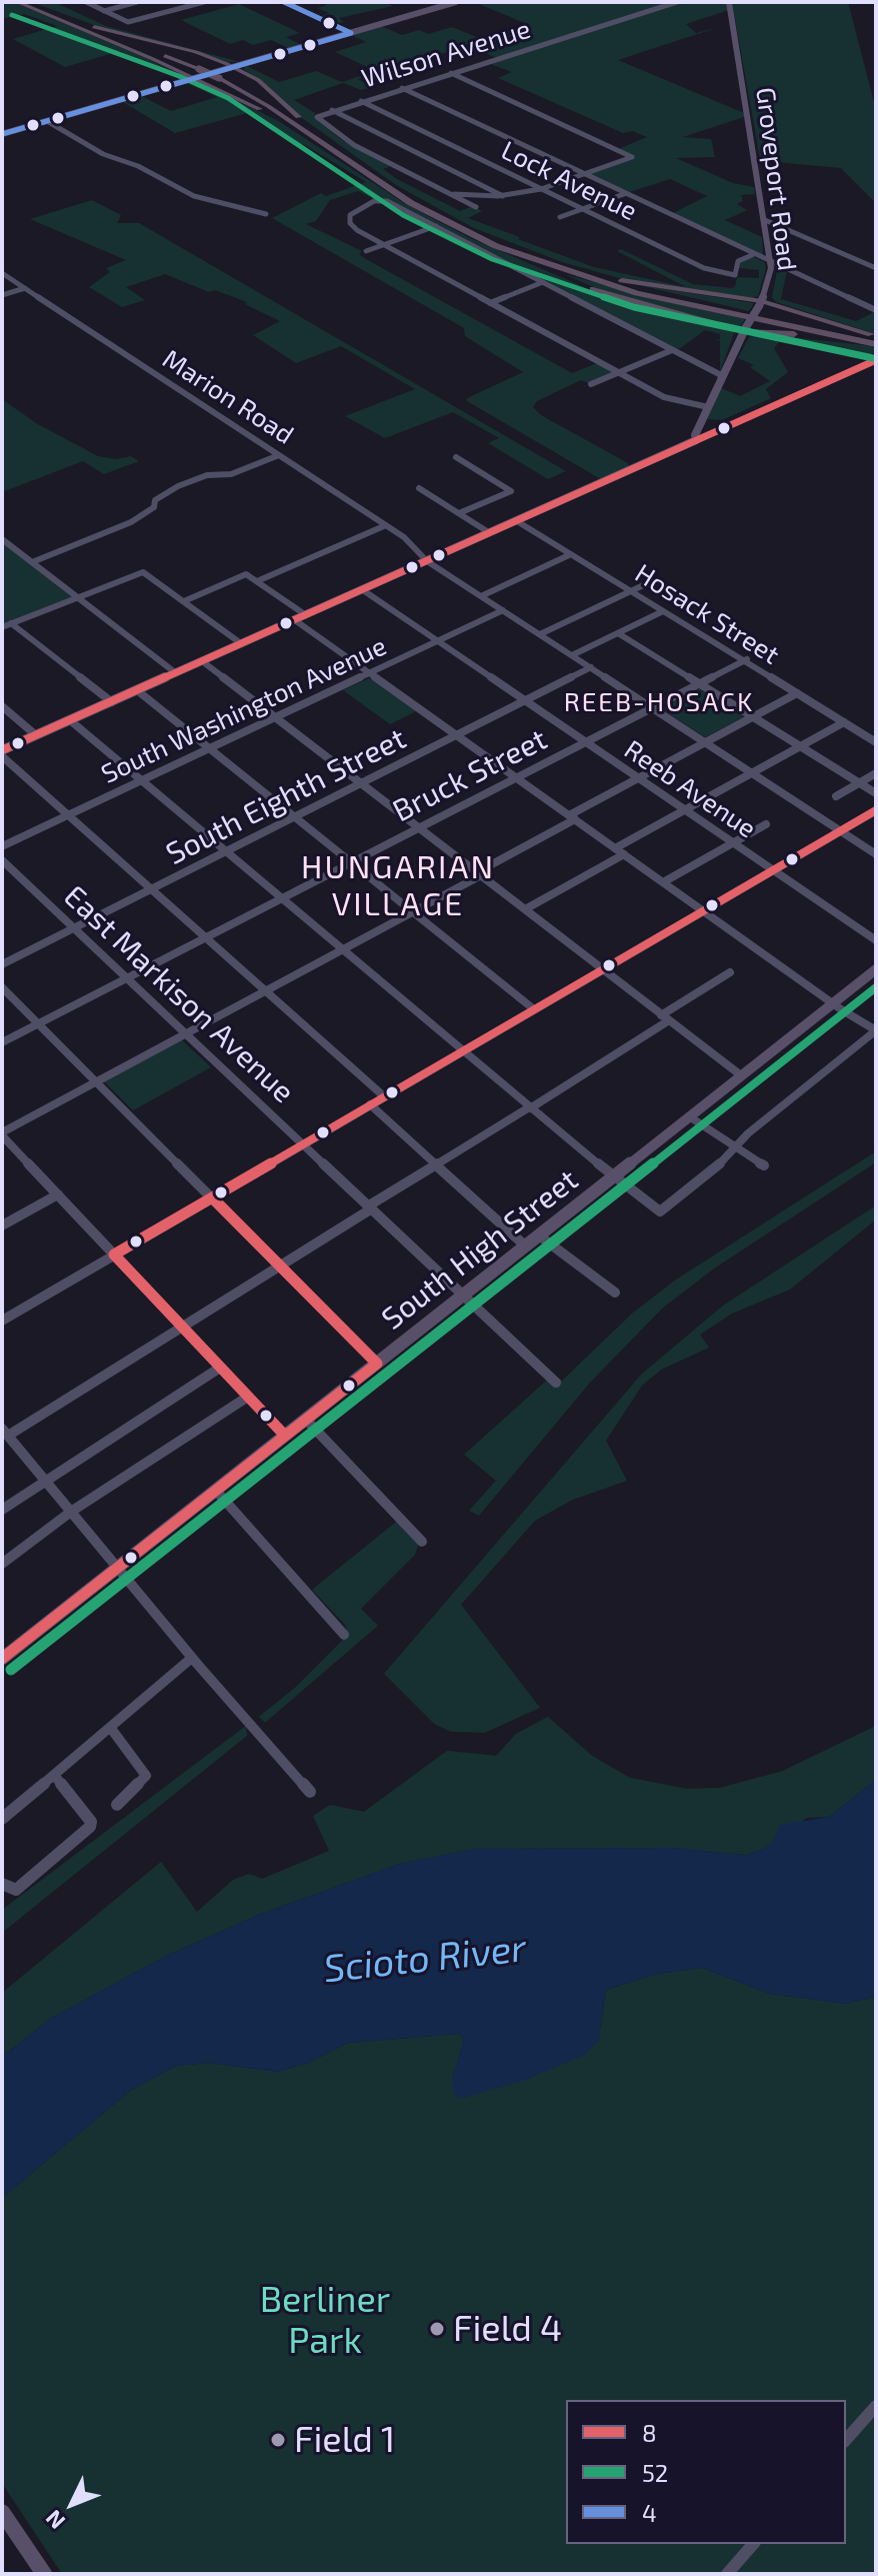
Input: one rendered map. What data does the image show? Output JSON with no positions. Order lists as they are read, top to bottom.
{
  "streets": {
    "main road": ["Groveport Road", "South High Street"],
    "street": [
      "Wilson Avenue",
      "Lock Avenue",
      "Marion Road",
      "Hosack Street",
      "South Washington Avenue",
      "Bruck Street",
      "Reeb Avenue",
      "South Eighth Street",
      "East Markison Avenue"
    ]
  },
  "crossings": [
    ["Wilson Avenue", "Lock Avenue"],
    ["Marion Road", "South Washington Avenue"],
    ["Marion Road", "Bruck Street"],
    ["Marion Road", "South Eighth Street"],
    ["Hosack Street", "Bruck Street"],
    ["South Washington Avenue", "Reeb Avenue"],
    ["Bruck Street", "Reeb Avenue"],
    ["Bruck Street", "East Markison Avenue"],
    ["Reeb Avenue", "South Eighth Street"],
    ["South Eighth Street", "East Markison Avenue"],
    ["East Markison Avenue", "South High Street"]
  ],
  "districts": ["REEB-HOSACK", "HUNGARIAN VILLAGE"],
  "water": ["Scioto River"],
  "parks": ["Berliner Park"],
  "places": ["Field 4", "Field 1"],
  "lines": ["transit line 4", "transit line 52", "transit line 8"],
  "legend": ["8", "52", "4"],
  "north": "bottom left"
}
